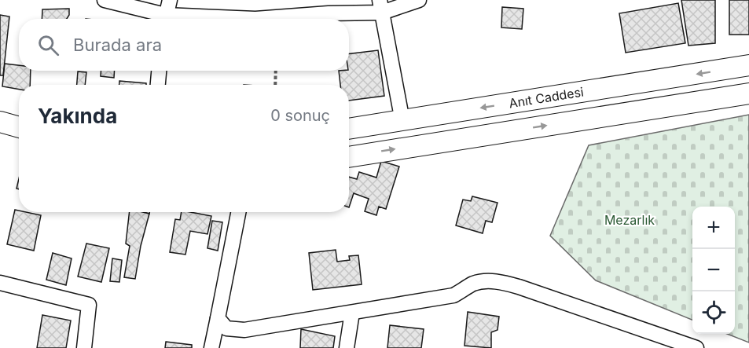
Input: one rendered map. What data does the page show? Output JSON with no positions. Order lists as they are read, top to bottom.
{
  "streets": {
    "main road": ["Anıt Caddesi"]
  },
  "parks": ["Mezarlık"],
  "page": {
    "search": "Burada ara",
    "heading": ["Yakında", "0 sonuç"],
    "map_buttons": ["+", "−"]
  }
}
